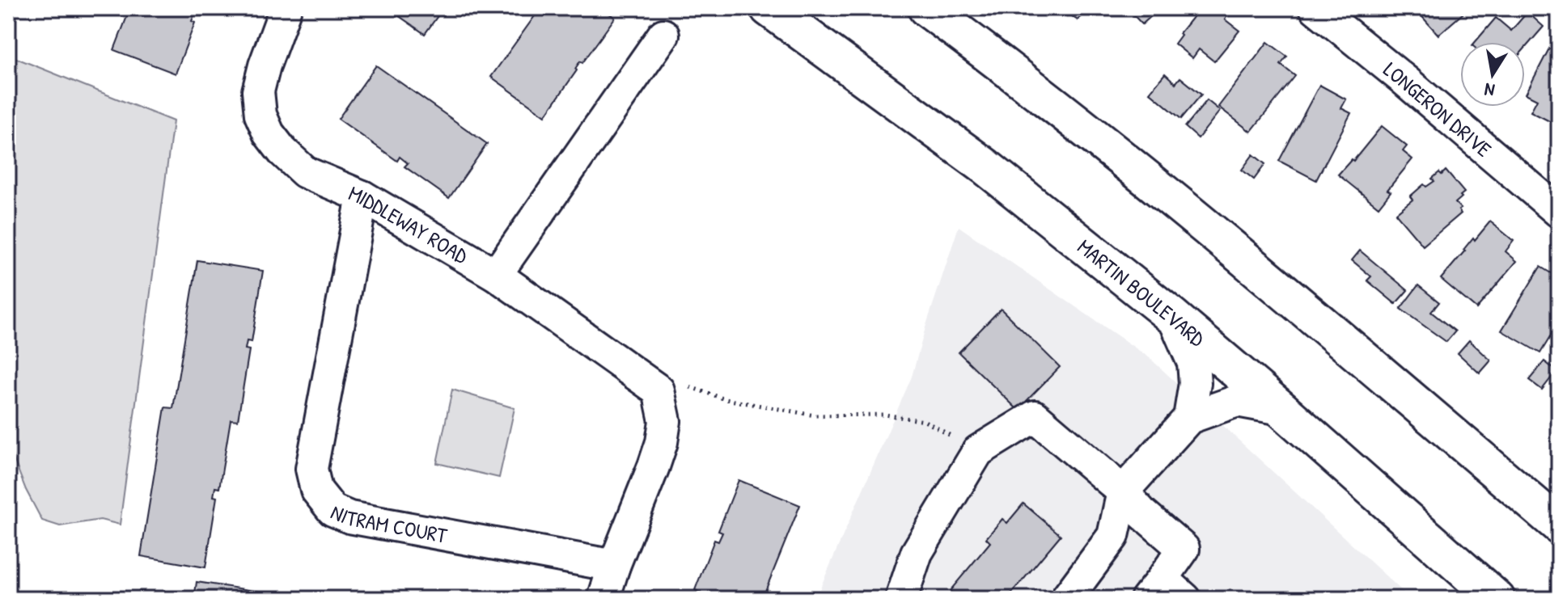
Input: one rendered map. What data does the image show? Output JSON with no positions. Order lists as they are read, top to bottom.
{
  "streets": {
    "main road": ["MARTIN BOULEVARD"],
    "street": ["LONGERON DRIVE", "MIDDLEWAY ROAD", "NITRAM COURT"]
  },
  "crossings": [
    ["MIDDLEWAY ROAD", "NITRAM COURT"]
  ],
  "north": "bottom"
}
